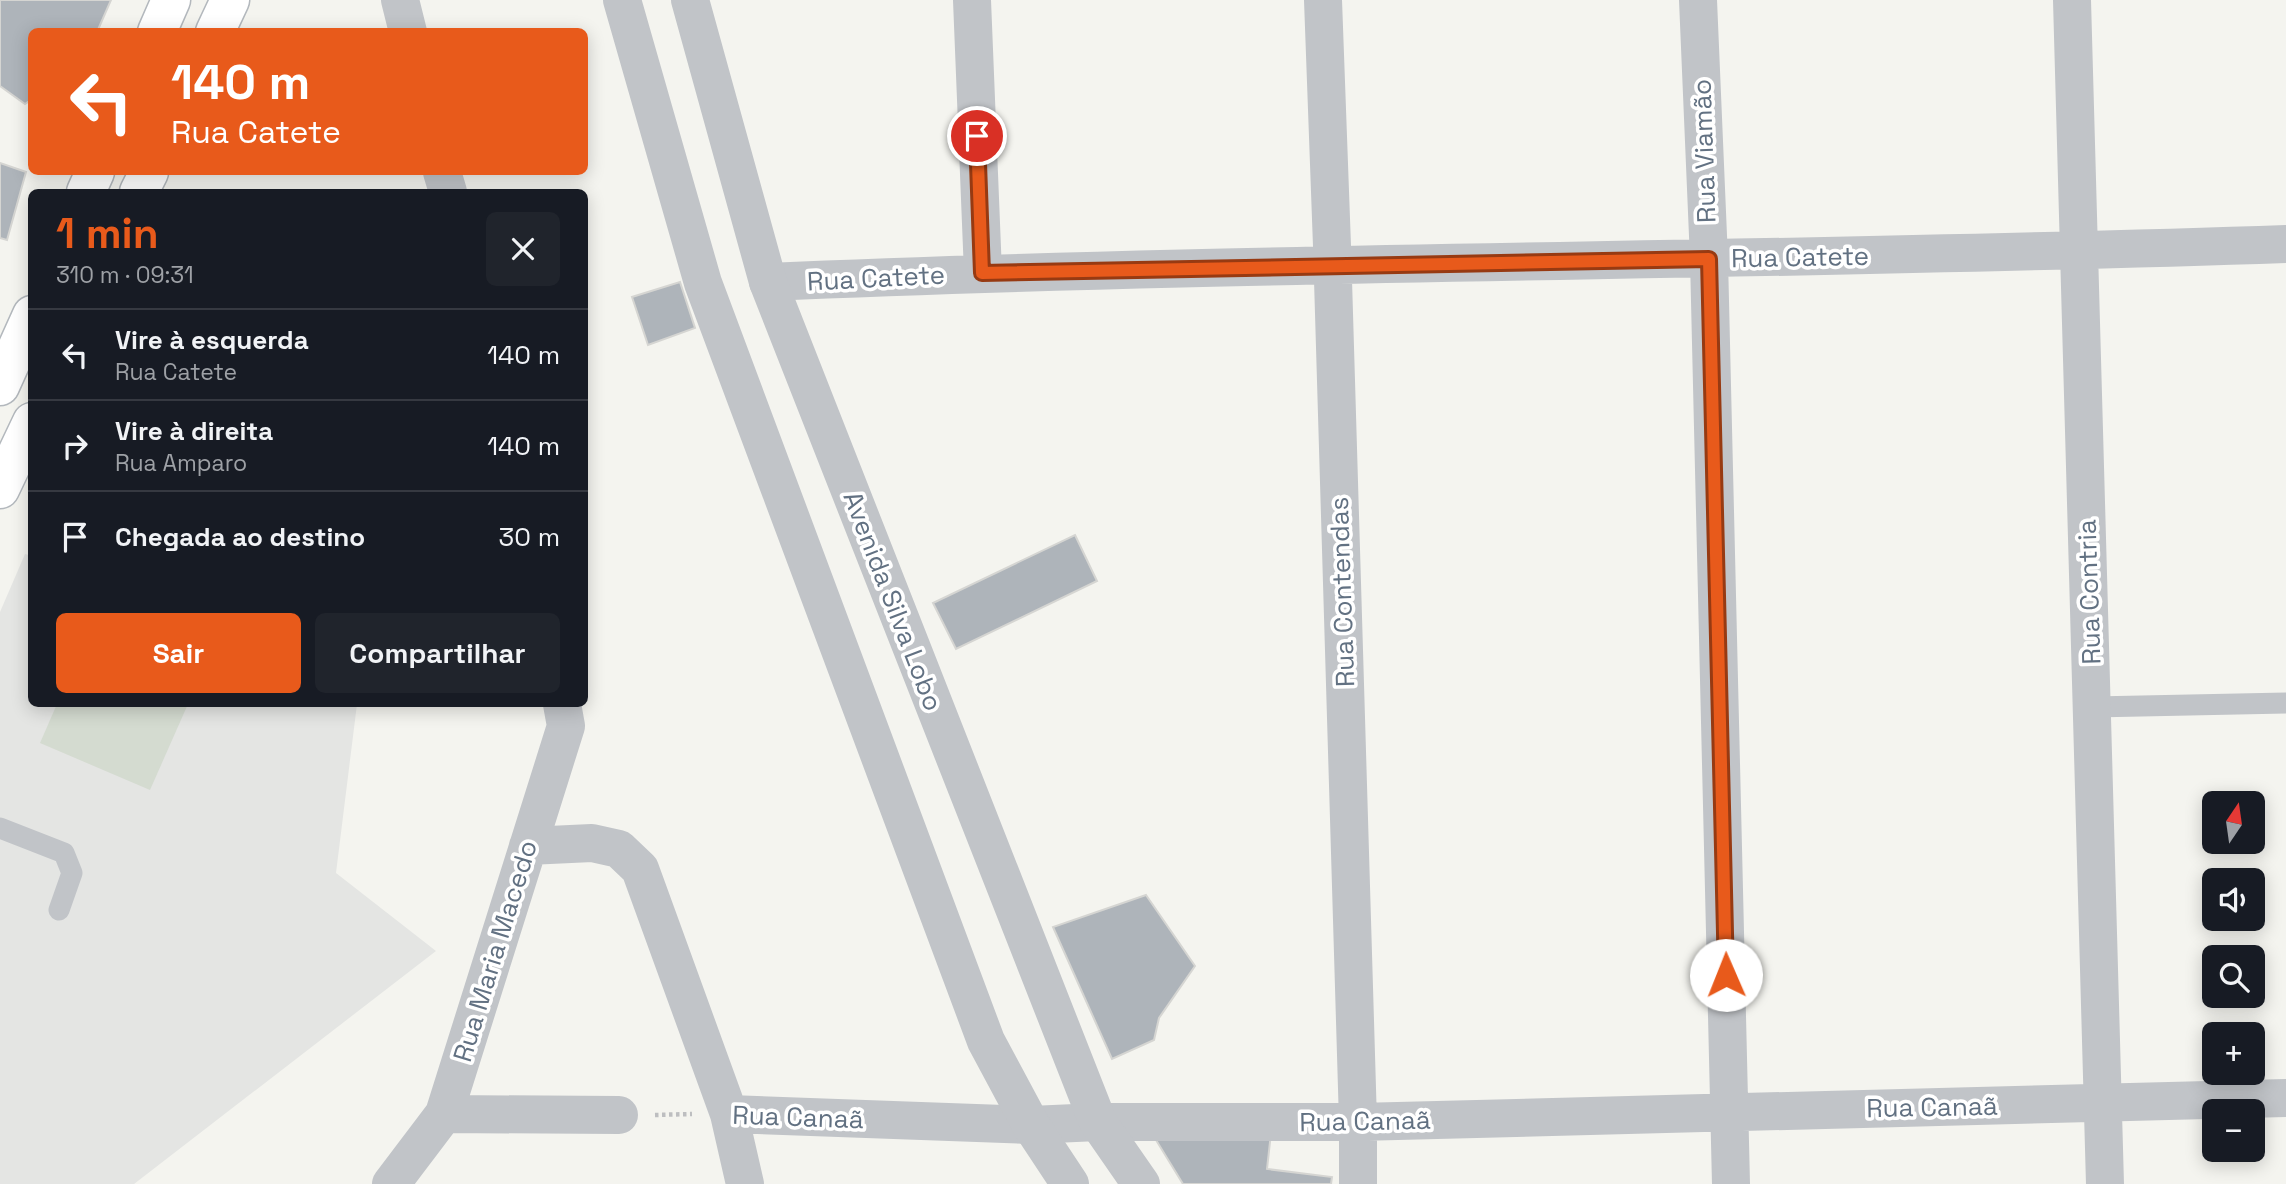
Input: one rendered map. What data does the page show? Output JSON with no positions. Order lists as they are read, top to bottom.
{
  "streets": {
    "street": [
      "Rua Viamão",
      "Rua Catete",
      "Rua Contendas",
      "Rua Contria",
      "Avenida Silva Lobo",
      "Rua Maria Macedo",
      "Rua Canaã"
    ]
  },
  "crossings": [
    ["Rua Viamão", "Rua Catete"],
    ["Rua Viamão", "Rua Canaã"],
    ["Rua Catete", "Rua Contendas"],
    ["Rua Catete", "Rua Contria"],
    ["Rua Catete", "Avenida Silva Lobo"],
    ["Rua Contendas", "Rua Canaã"],
    ["Rua Contria", "Rua Canaã"],
    ["Avenida Silva Lobo", "Rua Canaã"]
  ],
  "north": "top",
  "page": {
    "turn": ["140 m", "Rua Catete"],
    "heading": ["1 min", "310 m · 09:31"],
    "list": [
      {
        "name": "Vire à esquerda",
        "note": "Rua Catete",
        "value": "140 m"
      },
      {
        "name": "Vire à direita",
        "note": "Rua Amparo",
        "value": "140 m"
      },
      {
        "name": "Chegada ao destino",
        "value": "30 m"
      }
    ],
    "buttons": ["Sair", "Compartilhar"],
    "map_buttons": ["+", "−"]
  }
}
